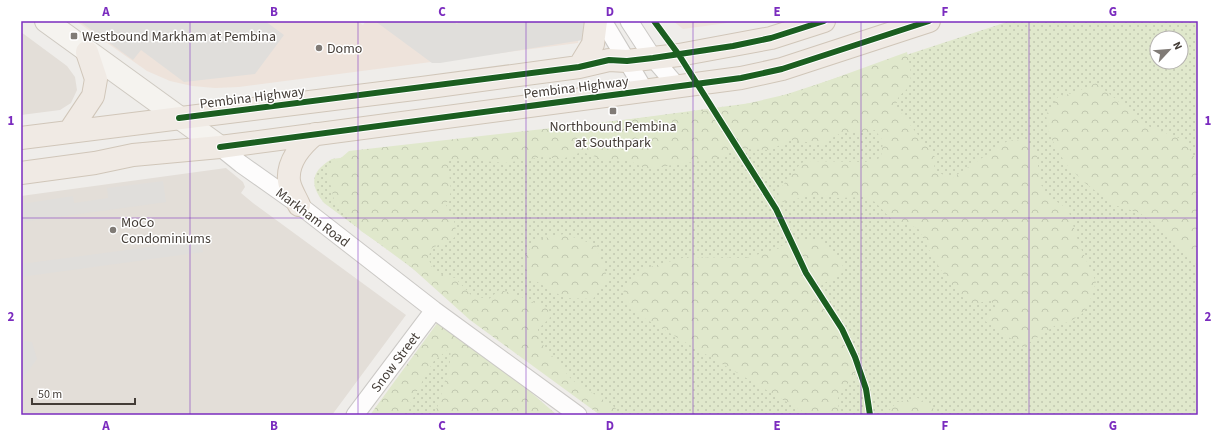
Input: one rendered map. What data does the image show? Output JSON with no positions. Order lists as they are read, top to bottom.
{
  "streets": {
    "main road": ["Pembina Highway"],
    "street": ["Markham Road", "Snow Street"]
  },
  "crossings": [
    ["Pembina Highway", "Markham Road"],
    ["Markham Road", "Snow Street"]
  ],
  "places": {
    "transit": ["Westbound Markham at Pembina", "Northbound Pembina at Southpark"],
    "other": ["Domo", "MoCo Condominiums"]
  },
  "scale_bar": "50 m",
  "north": "top right",
  "grid": {
    "columns": [
      "A",
      "B",
      "C",
      "D",
      "E",
      "F",
      "G"
    ],
    "rows": ["1", "2"]
  }
}
